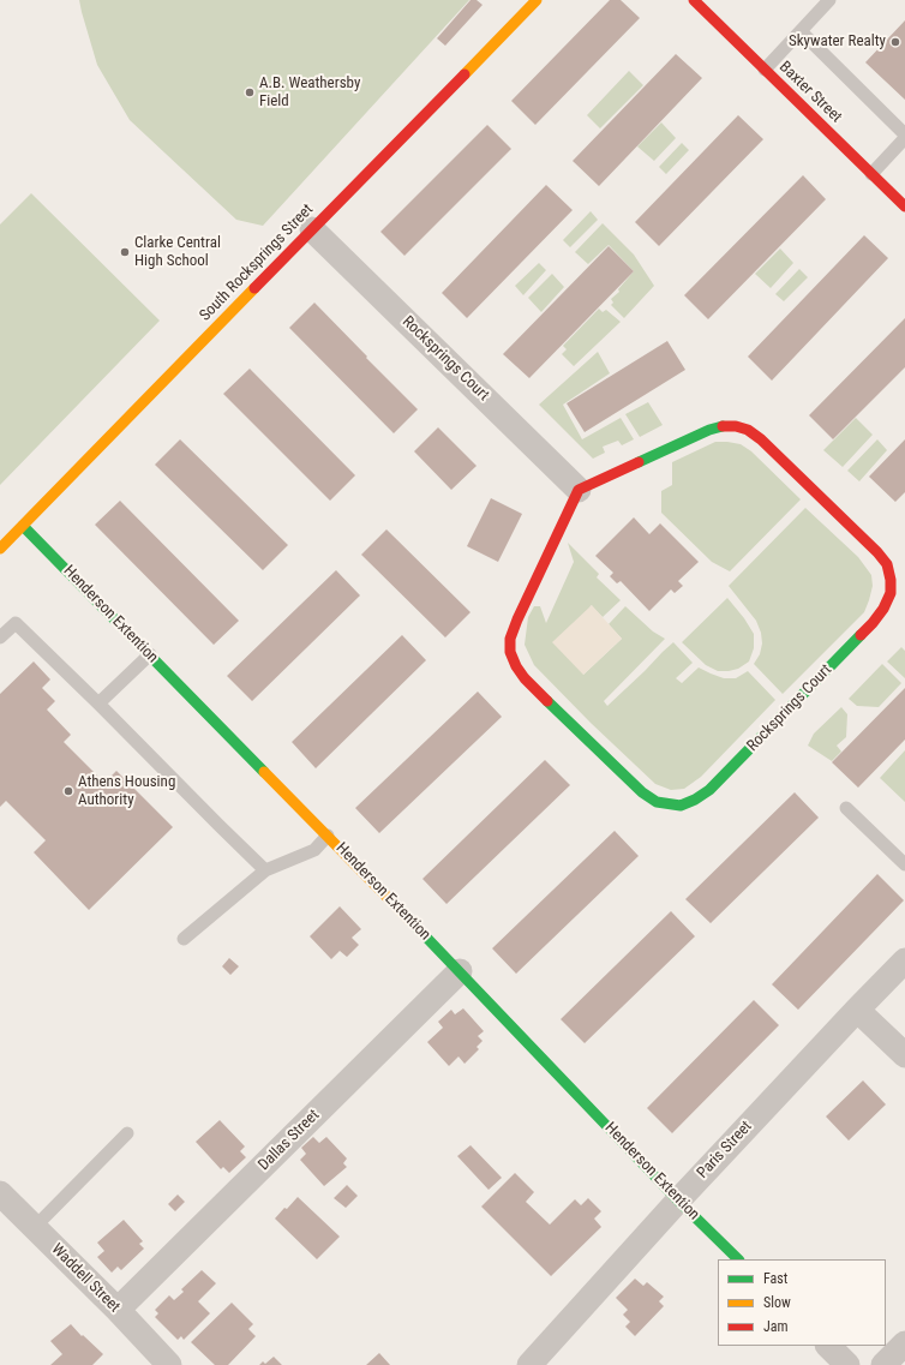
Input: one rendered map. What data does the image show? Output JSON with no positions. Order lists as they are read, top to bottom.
{
  "streets": {
    "street": [
      "Baxter Street",
      "South Rocksprings Street",
      "Rocksprings Court",
      "Henderson Extention",
      "Dallas Street",
      "Paris Street",
      "Waddell Street"
    ]
  },
  "crossings": [
    ["South Rocksprings Street", "Rocksprings Court"],
    ["South Rocksprings Street", "Henderson Extention"],
    ["Henderson Extention", "Dallas Street"],
    ["Henderson Extention", "Paris Street"],
    ["Dallas Street", "Waddell Street"]
  ],
  "places": [
    "Skywater Realty",
    "A.B. Weathersby Field",
    "Clarke Central High School",
    "Athens Housing Authority"
  ],
  "legend": ["Fast", "Slow", "Jam"]
}
